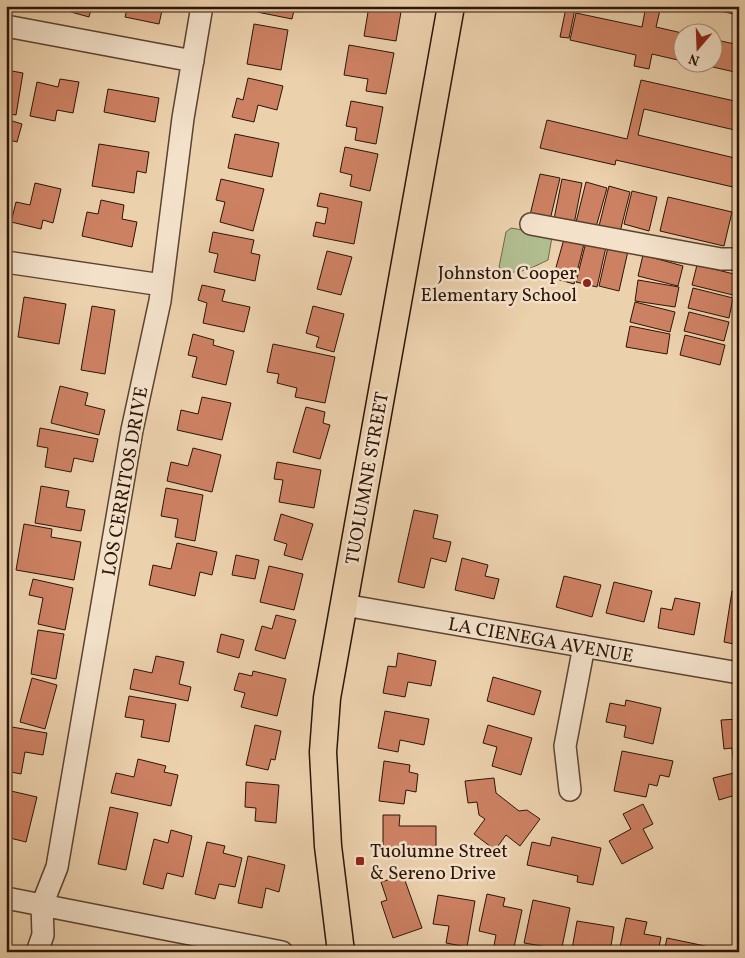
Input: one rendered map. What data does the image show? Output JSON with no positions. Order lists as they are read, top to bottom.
{
  "streets": {
    "main road": ["TUOLUMNE STREET"],
    "street": ["LOS CERRITOS DRIVE", "LA CIENEGA AVENUE"]
  },
  "crossings": [
    ["TUOLUMNE STREET", "LA CIENEGA AVENUE"]
  ],
  "places": {
    "other": ["Johnston Cooper Elementary School"],
    "transit": ["Tuolumne Street & Sereno Drive"]
  },
  "north": "bottom"
}
